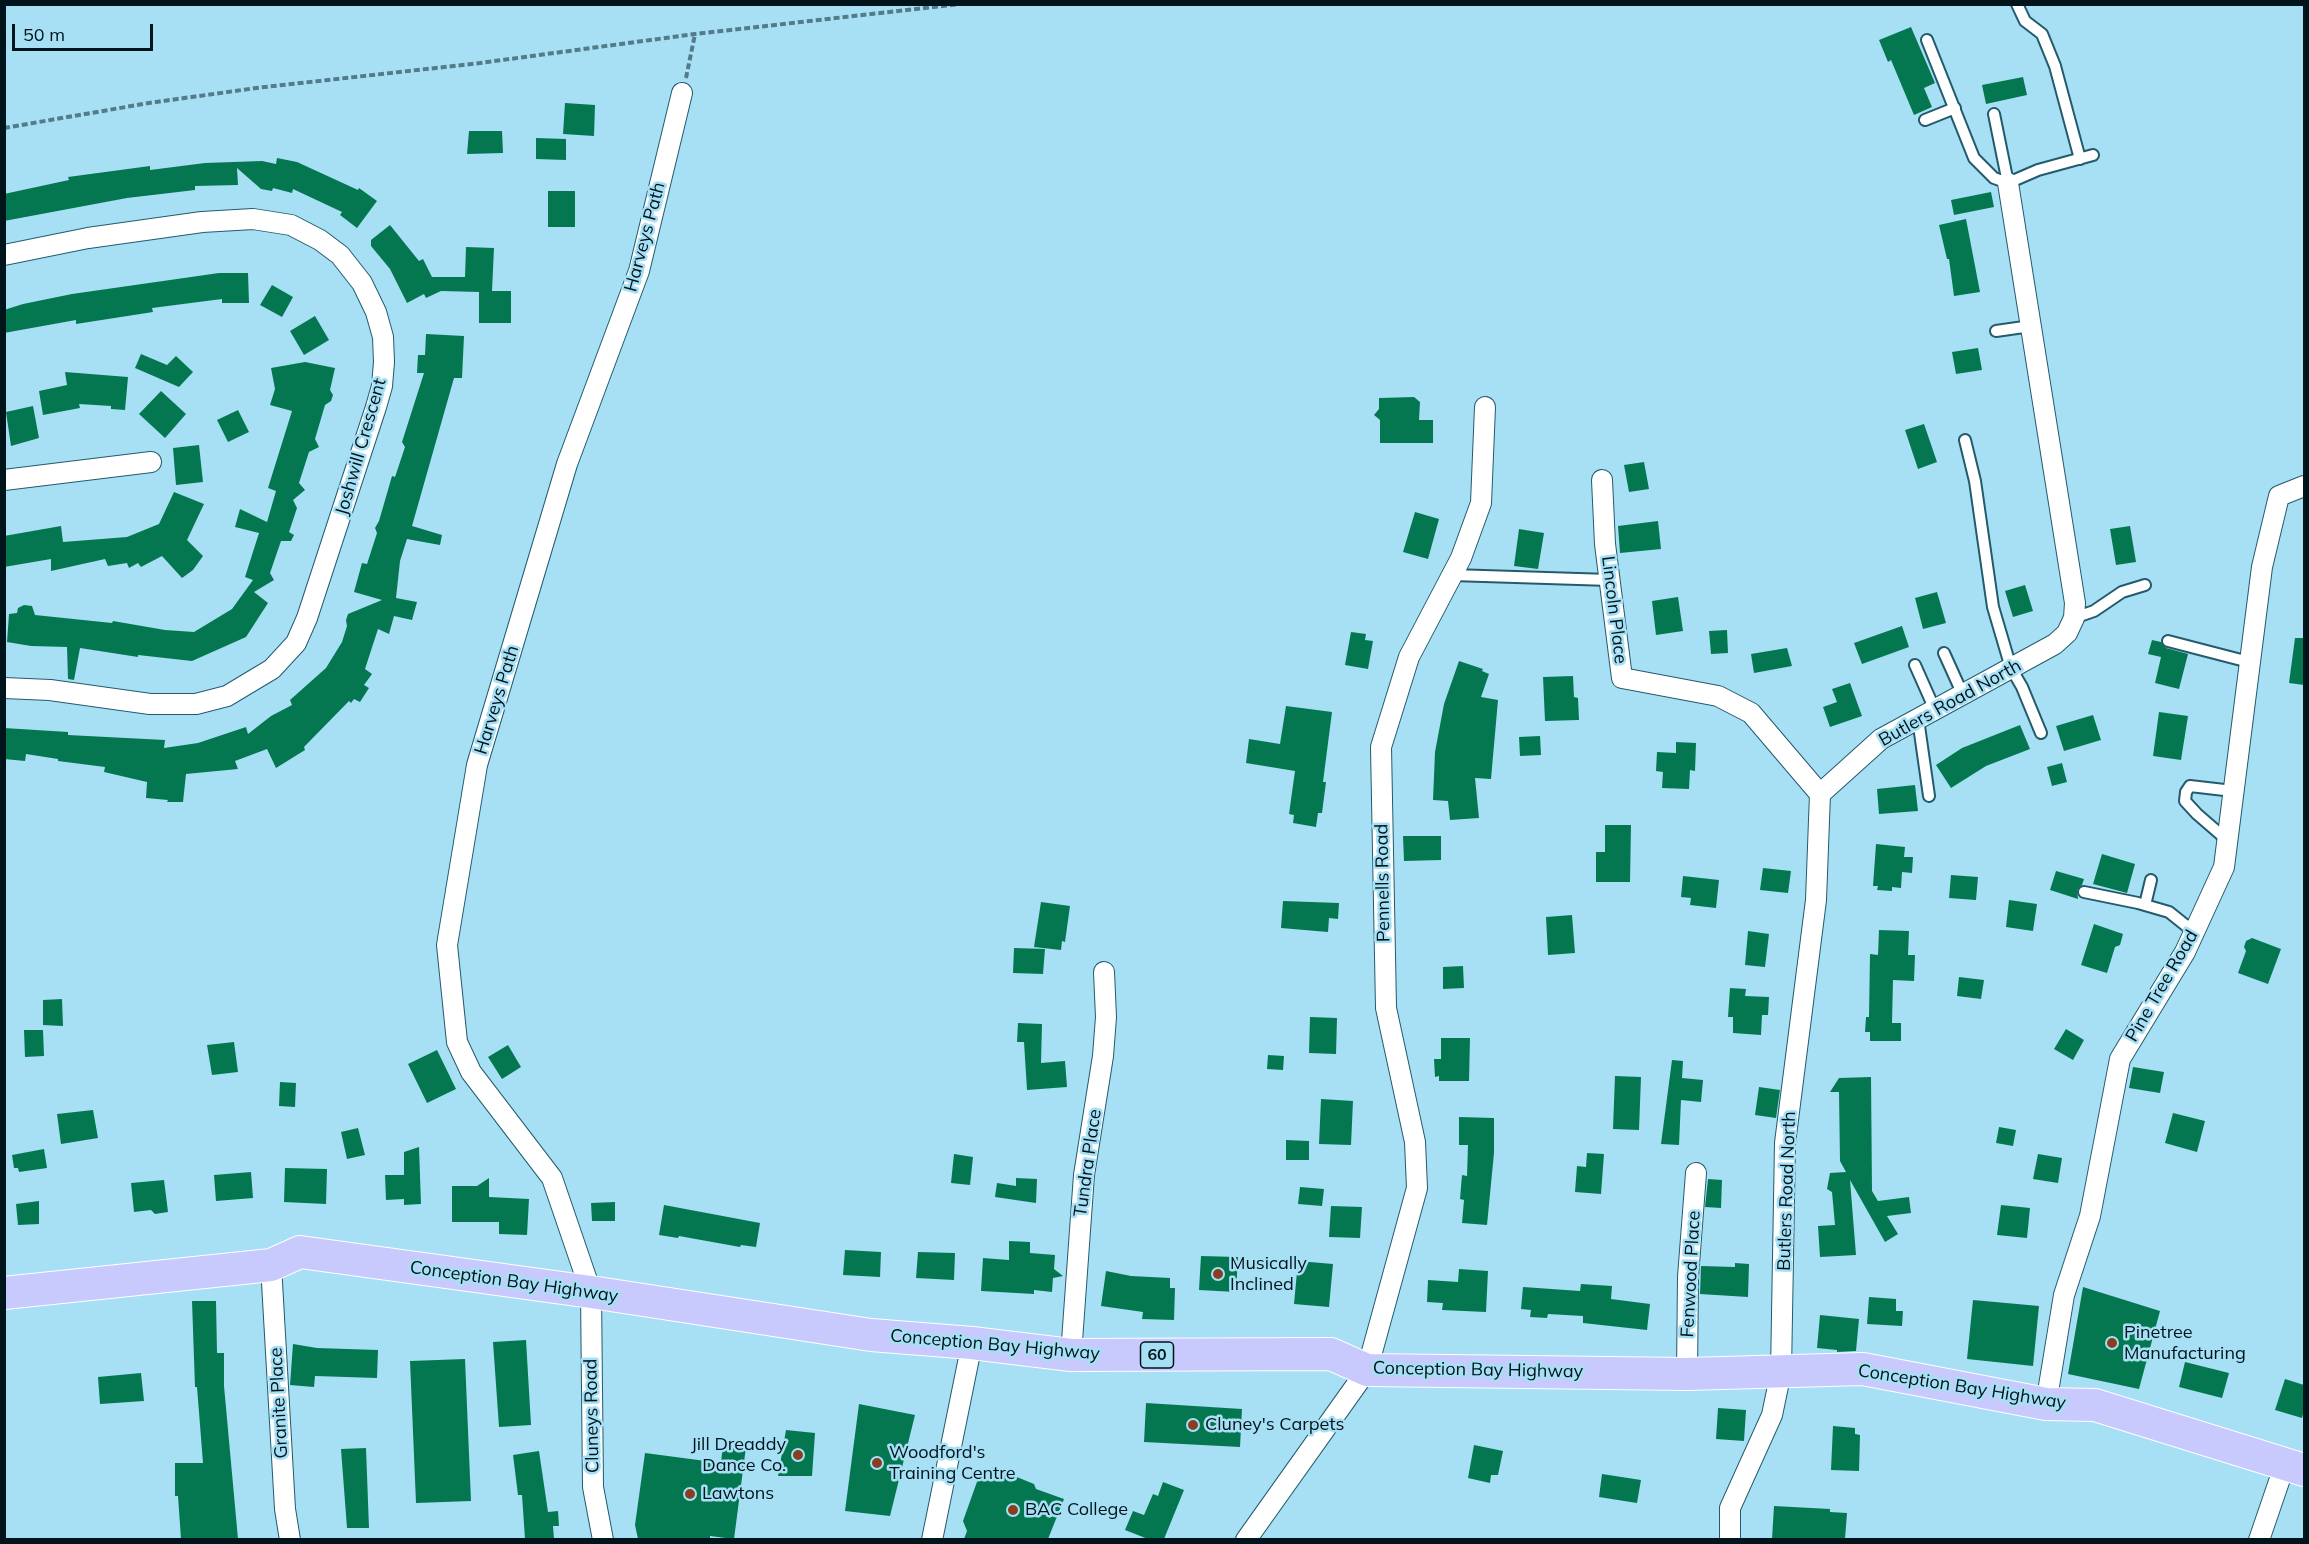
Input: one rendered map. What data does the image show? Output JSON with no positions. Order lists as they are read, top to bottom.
{
  "streets": {
    "main road": ["Conception Bay Highway", "60"],
    "street": [
      "Harveys Path",
      "Joshwill Crescent",
      "Lincoln Place",
      "Butlers Road North",
      "Pennells Road",
      "Pine Tree Road",
      "Tundra Place",
      "Fenwood Place",
      "Granite Place",
      "Cluneys Road"
    ]
  },
  "crossings": [
    ["Harveys Path", "Conception Bay Highway"],
    ["Harveys Path", "Cluneys Road"],
    ["Lincoln Place", "Butlers Road North"],
    ["Butlers Road North", "Conception Bay Highway"],
    ["Pennells Road", "Conception Bay Highway"],
    ["Pine Tree Road", "Conception Bay Highway"],
    ["Tundra Place", "Conception Bay Highway"],
    ["Fenwood Place", "Conception Bay Highway"],
    ["Conception Bay Highway", "Granite Place"],
    ["Conception Bay Highway", "Cluneys Road"]
  ],
  "places": [
    "Musically Inclined",
    "Pinetree Manufacturing",
    "Cluney's Carpets",
    "Jill Dreaddy Dance Co.",
    "Woodford's Training Centre",
    "Lawtons",
    "BAC College"
  ],
  "scale_bar": "50 m"
}
